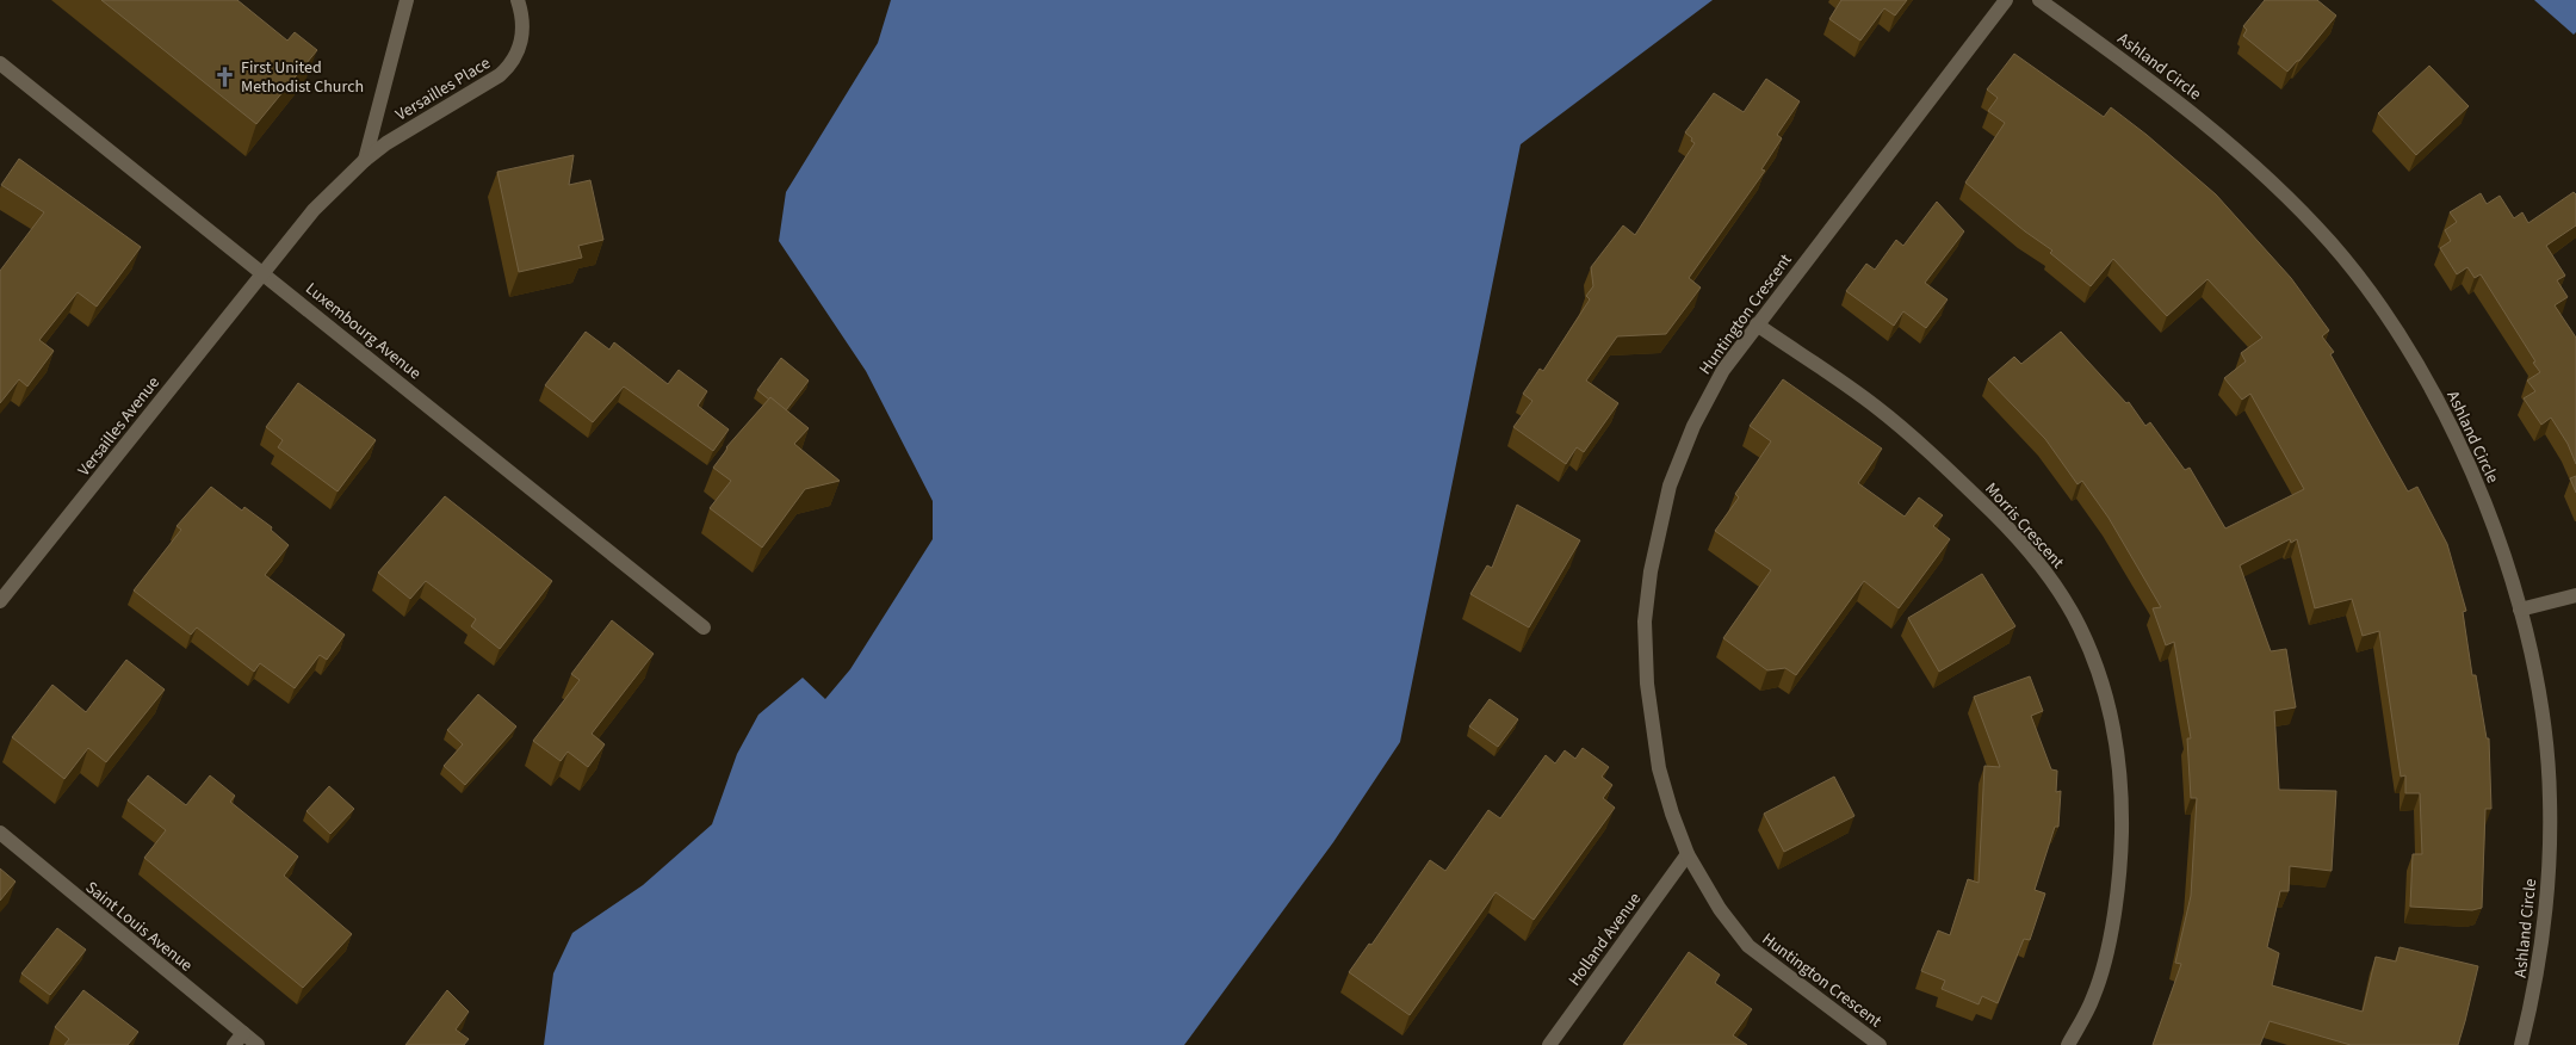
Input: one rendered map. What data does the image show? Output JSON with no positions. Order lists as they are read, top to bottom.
{
  "streets": {
    "street": [
      "Ashland Circle",
      "Versailles Place",
      "Huntington Crescent",
      "Luxembourg Avenue",
      "Versailles Avenue",
      "Morris Crescent",
      "Saint Louis Avenue",
      "Holland Avenue"
    ]
  },
  "crossings": [
    ["Versailles Place", "Luxembourg Avenue"],
    ["Versailles Place", "Versailles Avenue"],
    ["Huntington Crescent", "Morris Crescent"],
    ["Huntington Crescent", "Holland Avenue"],
    ["Luxembourg Avenue", "Versailles Avenue"]
  ],
  "places": {
    "church": ["First United Methodist Church"]
  }
}
